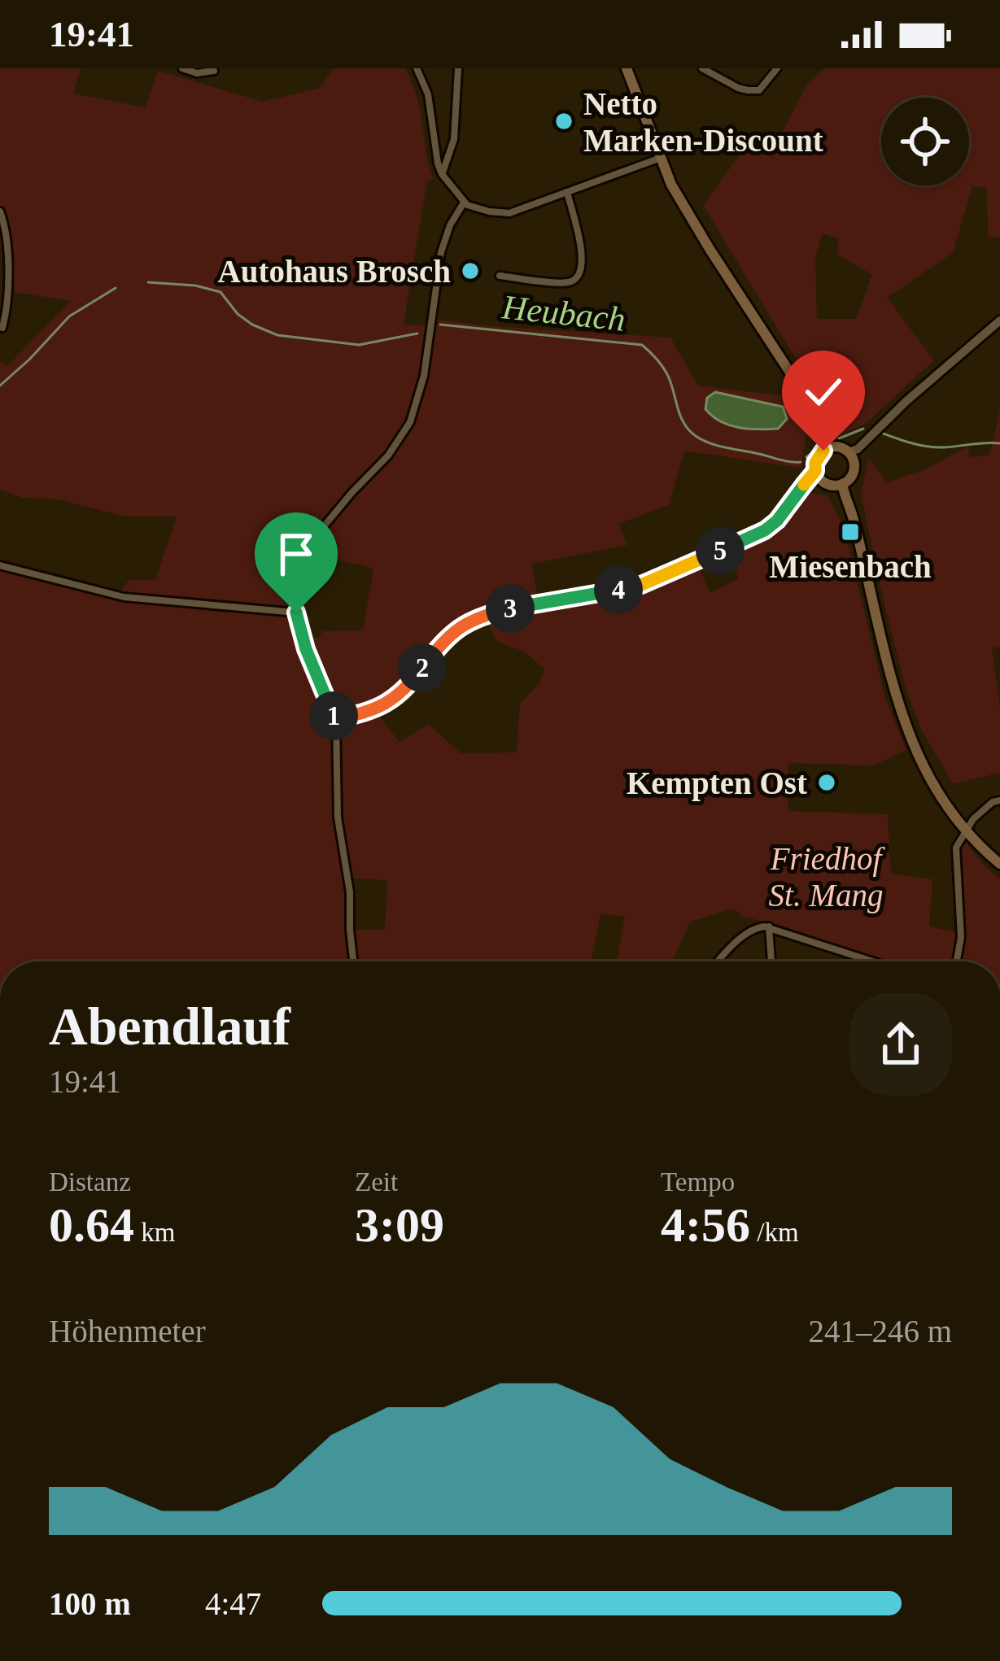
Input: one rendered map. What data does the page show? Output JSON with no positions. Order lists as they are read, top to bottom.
{
  "water": ["Heubach"],
  "parks": ["Friedhof St. Mang"],
  "places": {
    "other": ["Netto Marken-Discount", "Autohaus Brosch", "Kempten Ost"],
    "transit": ["Miesenbach"]
  },
  "page": {
    "status": "19:41",
    "pins": [
      "5",
      "4",
      "3",
      "2",
      "1"
    ],
    "heading": ["Abendlauf", "19:41"],
    "stats": [
      ["Distanz", "0.64 km"],
      ["Zeit", "3:09"],
      ["Tempo", "4:56 /km"]
    ],
    "chart": ["Höhenmeter", "241–246 m"],
    "list": [
      {
        "name": "100 m",
        "note": "4:47"
      }
    ]
  }
}
